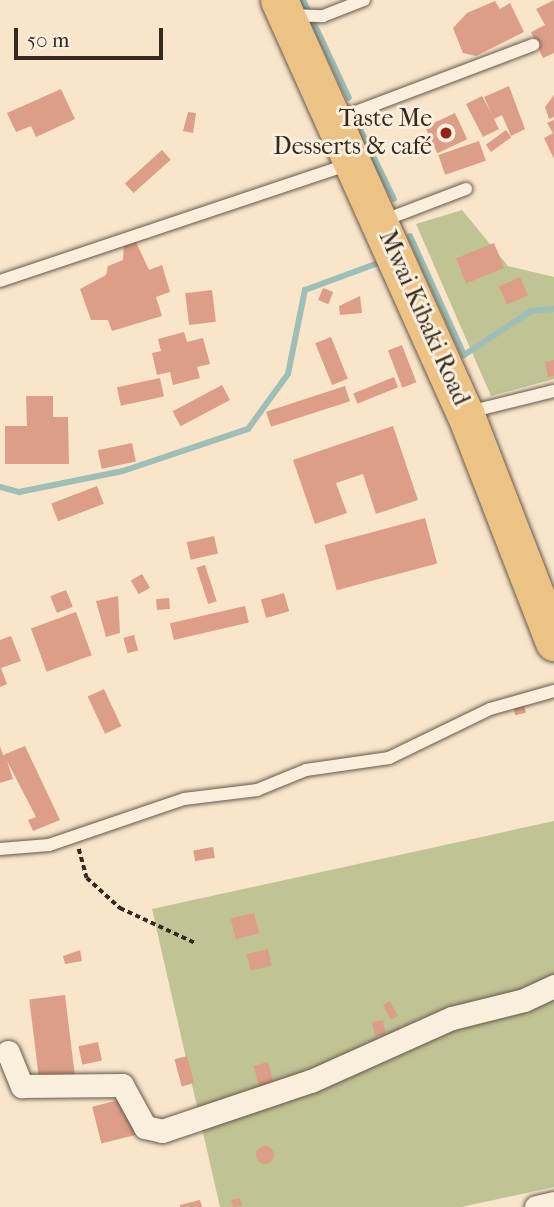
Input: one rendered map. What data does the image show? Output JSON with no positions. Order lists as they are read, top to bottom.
{
  "streets": {
    "main road": ["Mwai Kibaki Road"]
  },
  "places": ["Taste Me Desserts & café"],
  "scale_bar": "50 m"
}
